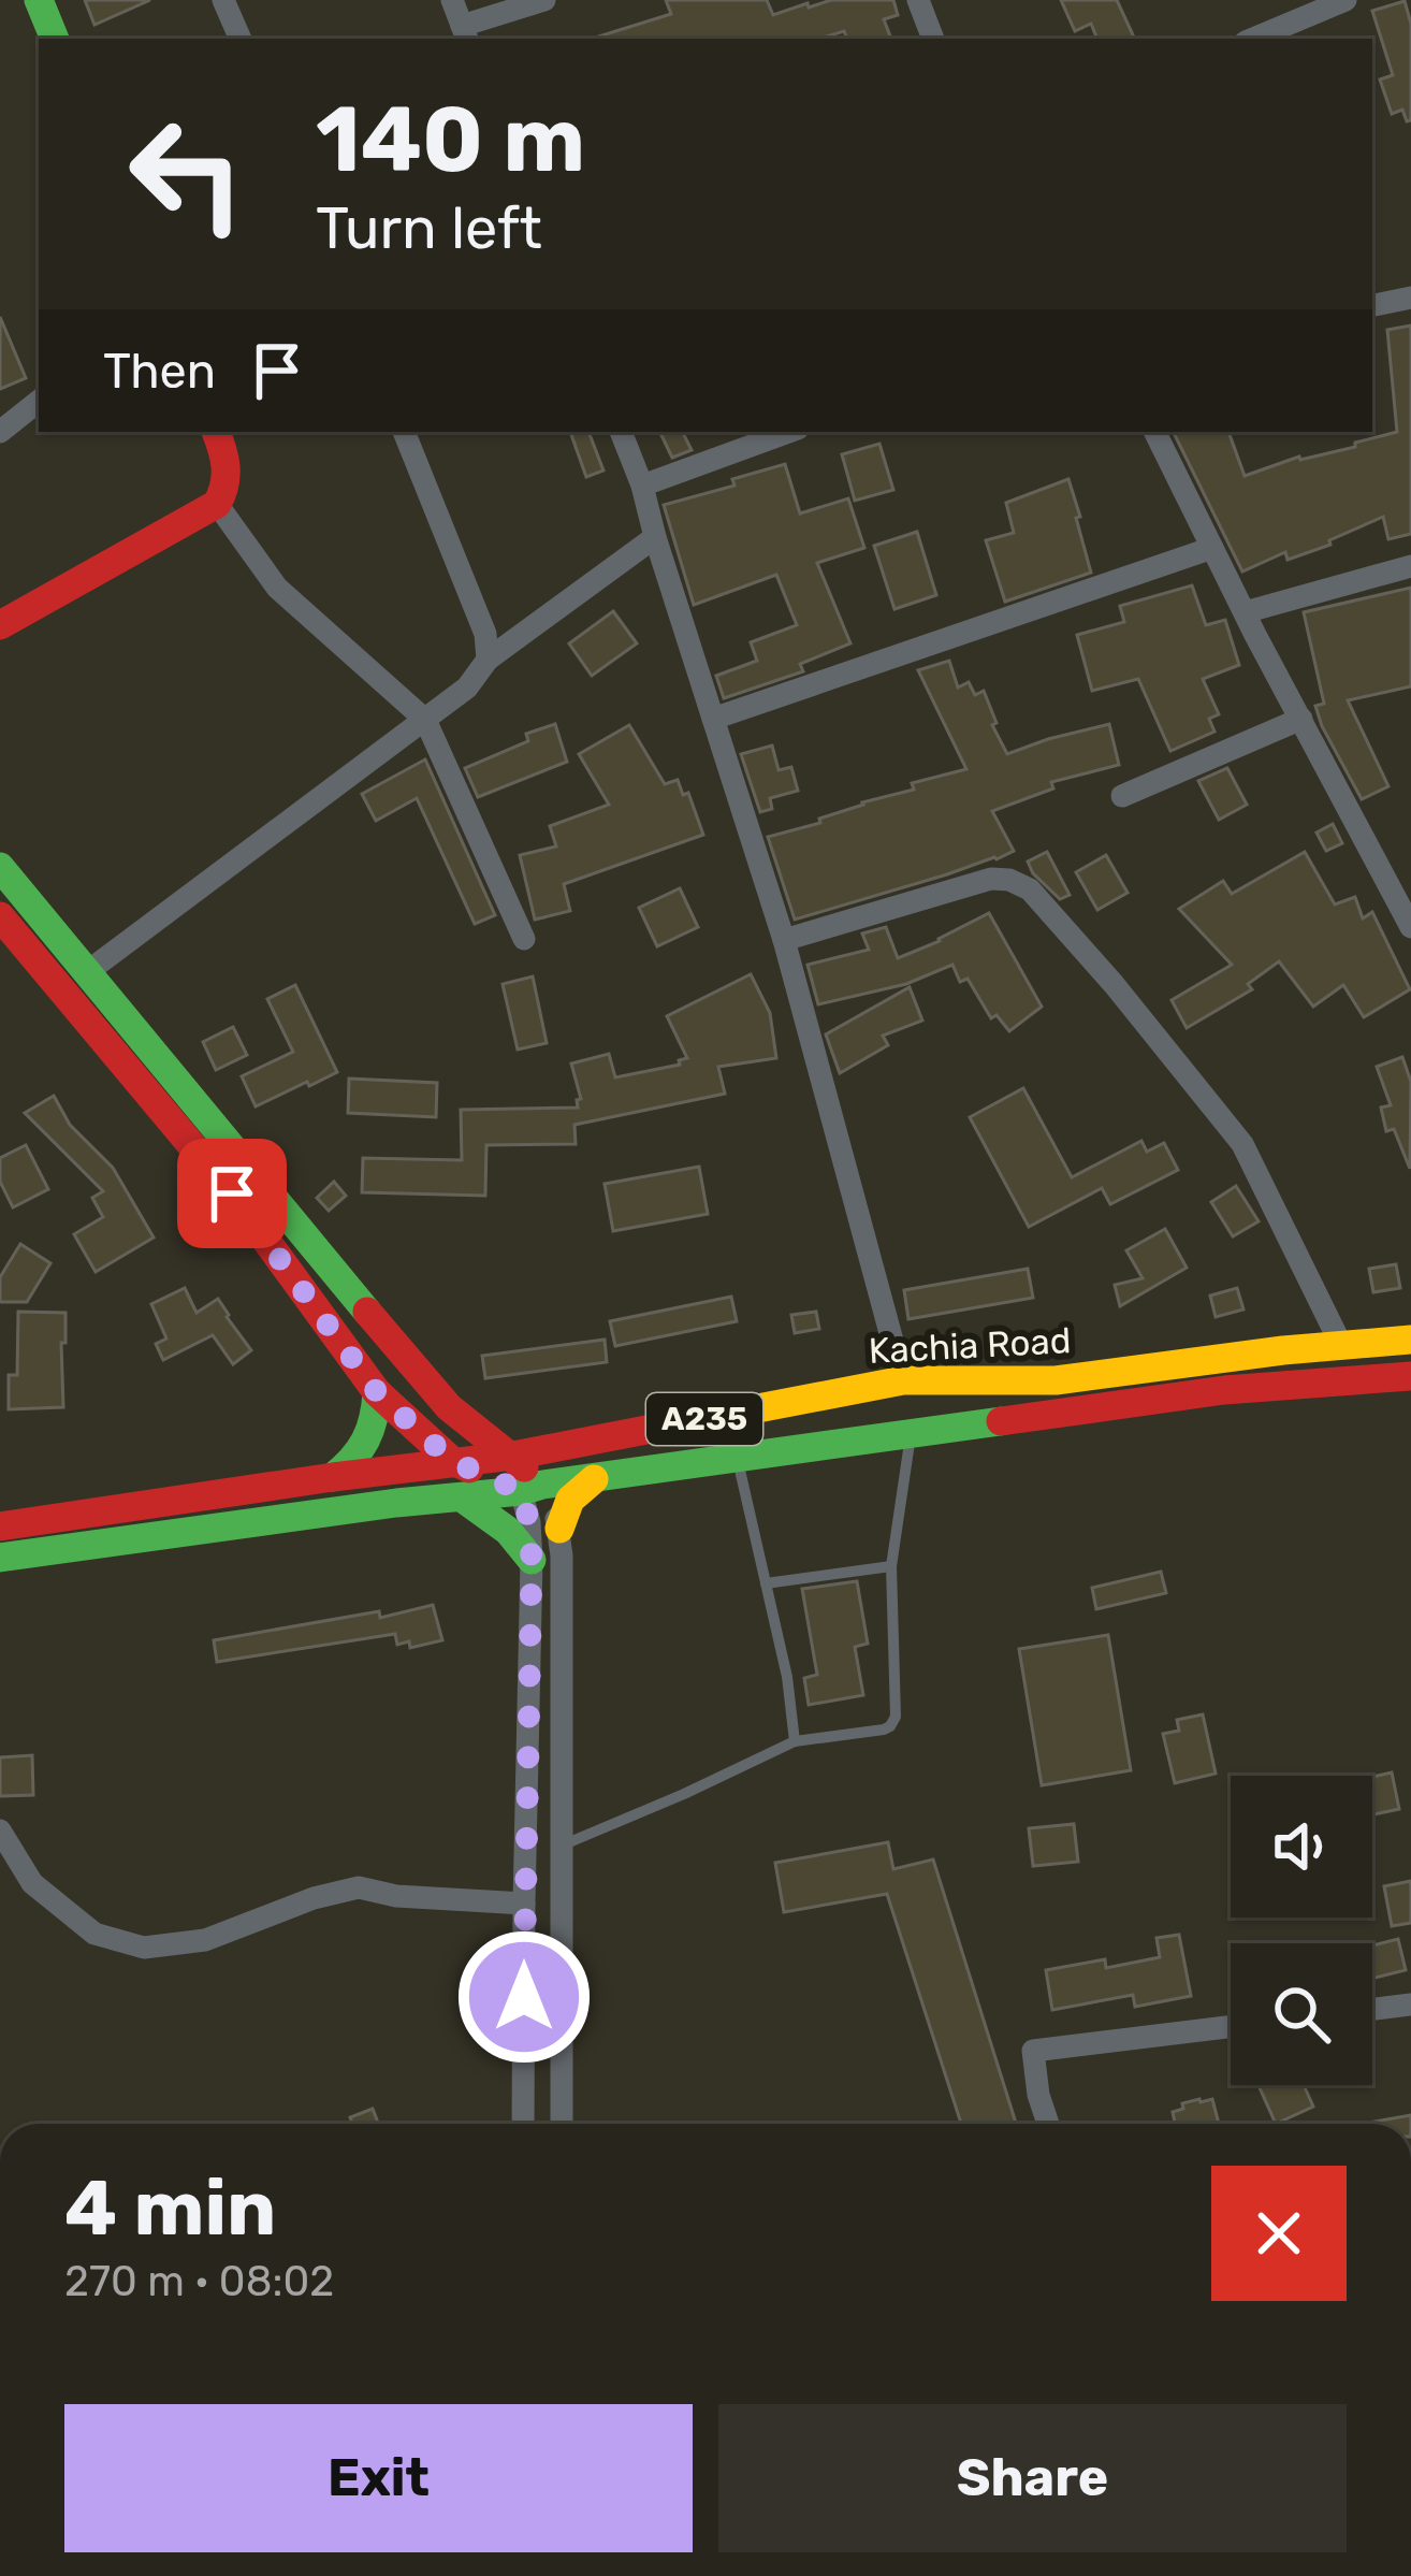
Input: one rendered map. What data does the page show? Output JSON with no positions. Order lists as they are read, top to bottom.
{
  "streets": {
    "main road": ["Kachia Road", "A235"]
  },
  "page": {
    "turn": ["140 m", "Turn left"],
    "then": "Then",
    "heading": ["4 min", "270 m · 08:02"],
    "buttons": ["Exit", "Share"]
  }
}
